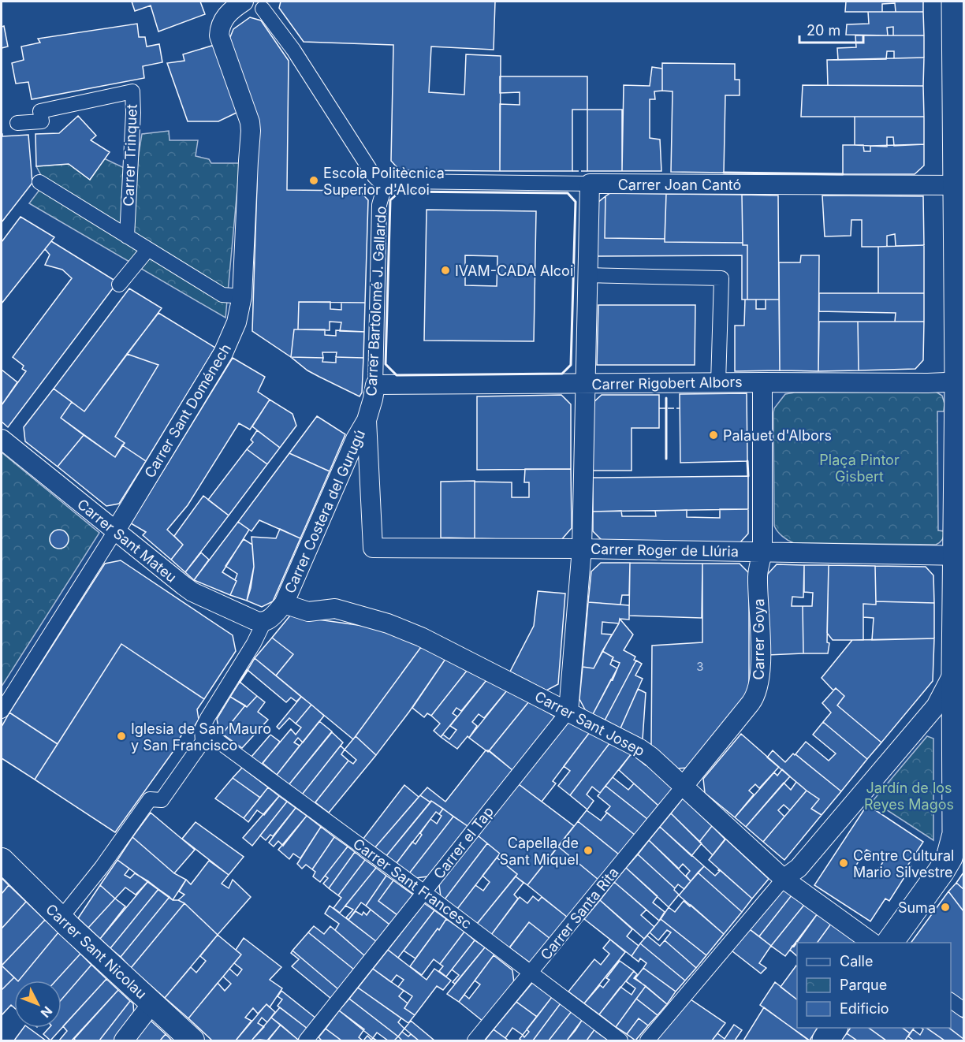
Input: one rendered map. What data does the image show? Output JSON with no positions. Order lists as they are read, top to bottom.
{
  "streets": {
    "street": [
      "Carrer Trinquet",
      "Carrer Joan Cantó",
      "Carrer Bartolomé J. Gallardo",
      "Carrer Rigobert Albors",
      "Carrer Sant Doménech",
      "Carrer Costera del Gurugú",
      "Carrer Sant Mateu",
      "Carrer Roger de Llúria",
      "Carrer Goya",
      "Carrer Sant Josep",
      "Carrer el Tap",
      "Carrer Sant Francesc",
      "Carrer Santa Rita",
      "Carrer Sant Nicolau"
    ]
  },
  "crossings": [
    ["Carrer Joan Cantó", "Carrer Bartolomé J. Gallardo"],
    ["Carrer Bartolomé J. Gallardo", "Carrer Rigobert Albors"],
    ["Carrer Bartolomé J. Gallardo", "Carrer Costera del Gurugú"],
    ["Carrer Bartolomé J. Gallardo", "Carrer Roger de Llúria"],
    ["Carrer Sant Doménech", "Carrer Sant Mateu"],
    ["Carrer Costera del Gurugú", "Carrer Sant Josep"],
    ["Carrer Roger de Llúria", "Carrer Goya"],
    ["Carrer Goya", "Carrer Sant Josep"],
    ["Carrer Goya", "Carrer Santa Rita"],
    ["Carrer Sant Josep", "Carrer el Tap"],
    ["Carrer Sant Josep", "Carrer Santa Rita"],
    ["Carrer el Tap", "Carrer Sant Francesc"],
    ["Carrer Sant Francesc", "Carrer Santa Rita"]
  ],
  "parks": ["Plaça Pintor Gisbert", "Jardín de los Reyes Magos"],
  "places": [
    "Escola Politècnica Superior d'Alcoi",
    "IVAM-CADA Alcoi",
    "Palauet d'Albors",
    "Iglesia de San Mauro y San Francisco",
    "Capella de Sant Miquel",
    "Centre Cultural Mario Silvestre",
    "Suma"
  ],
  "house_numbers": ["3"],
  "legend": ["Calle", "Parque", "Edificio"],
  "scale_bar": "20 m",
  "north": "bottom right"
}
